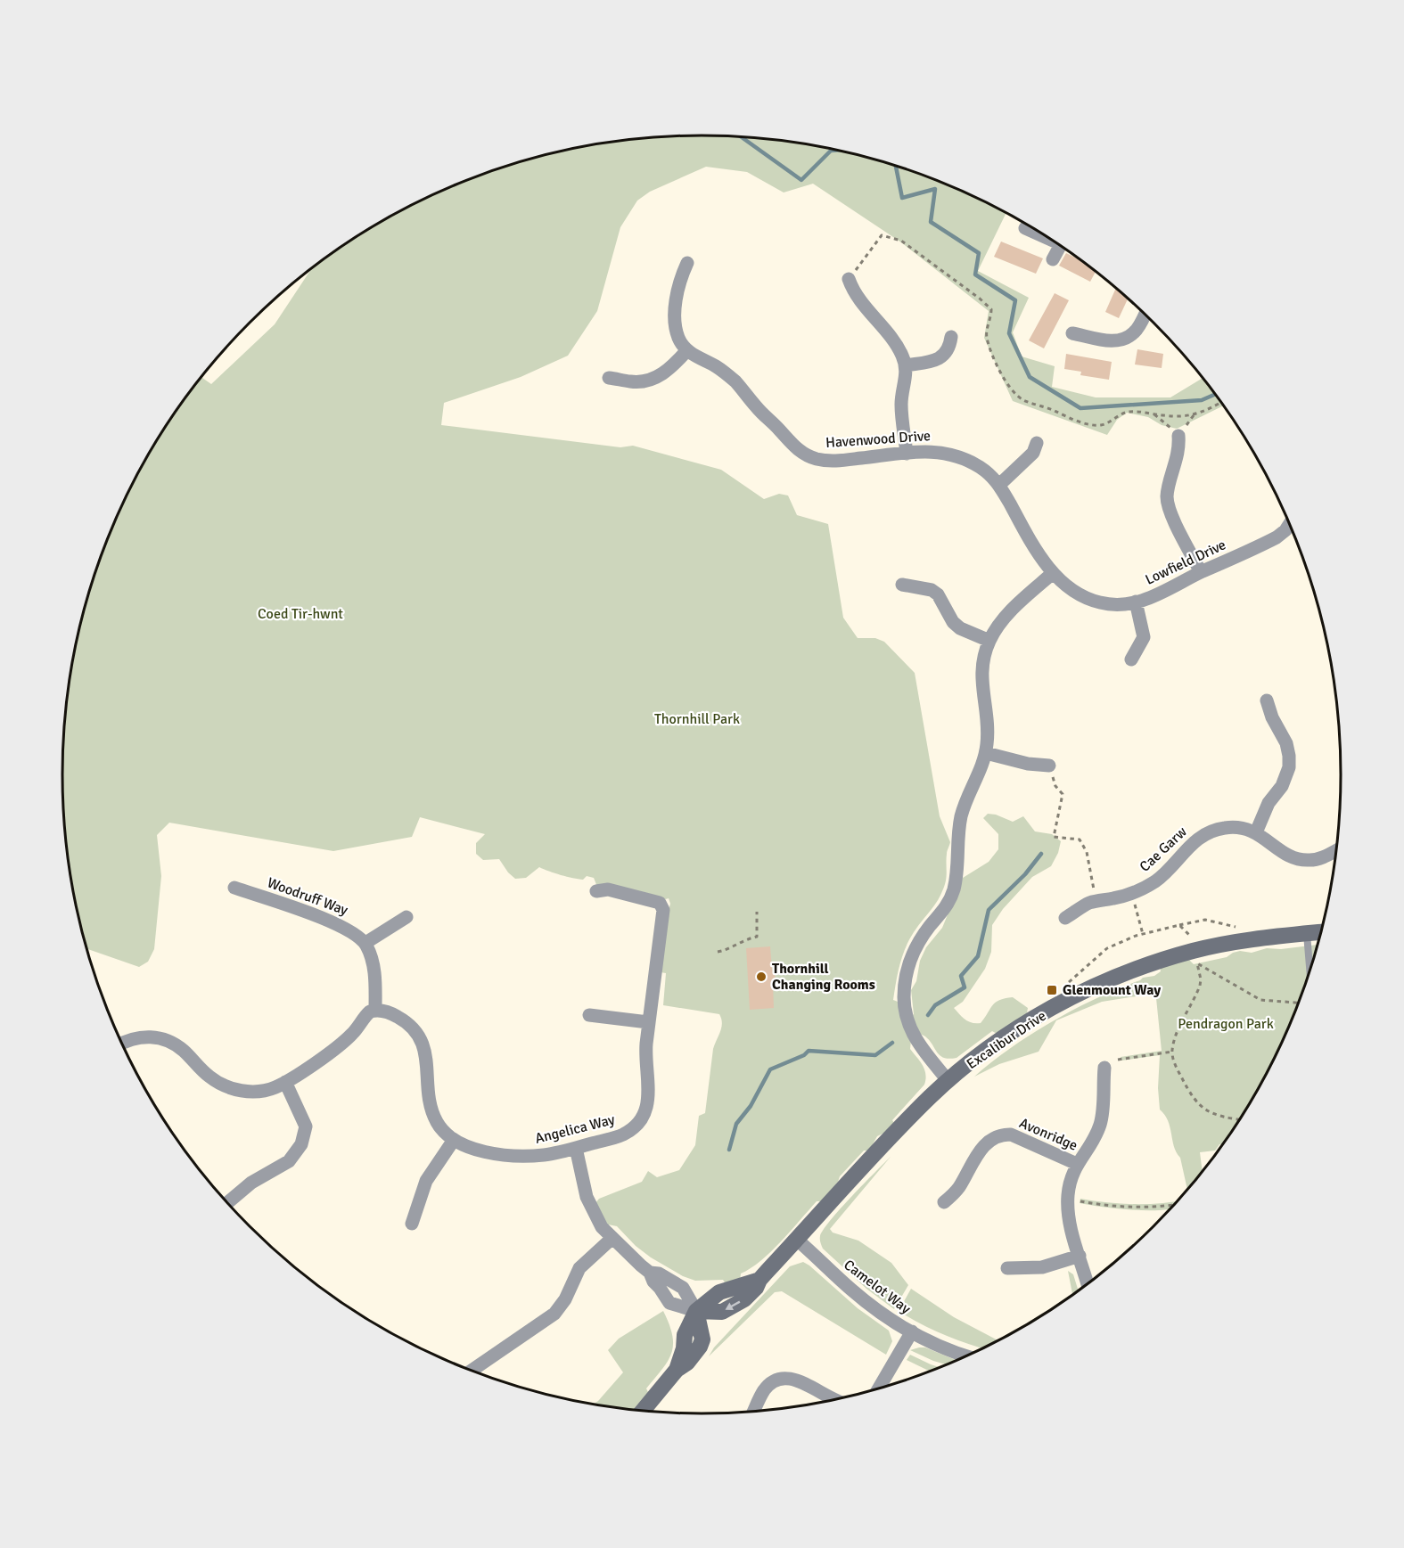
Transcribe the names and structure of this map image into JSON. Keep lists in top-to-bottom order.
{
  "streets": {
    "street": [
      "Havenwood Drive",
      "Lowfield Drive",
      "Cae Garw",
      "Woodruff Way",
      "Excalibur Drive",
      "Angelica Way",
      "Avonridge",
      "Camelot Way"
    ]
  },
  "crossings": [
    ["Havenwood Drive", "Lowfield Drive"],
    ["Excalibur Drive", "Camelot Way"]
  ],
  "parks": ["Coed Tir-hwnt", "Thornhill Park", "Pendragon Park"],
  "places": {
    "other": ["Thornhill Changing Rooms"],
    "transit": ["Glenmount Way"]
  }
}
